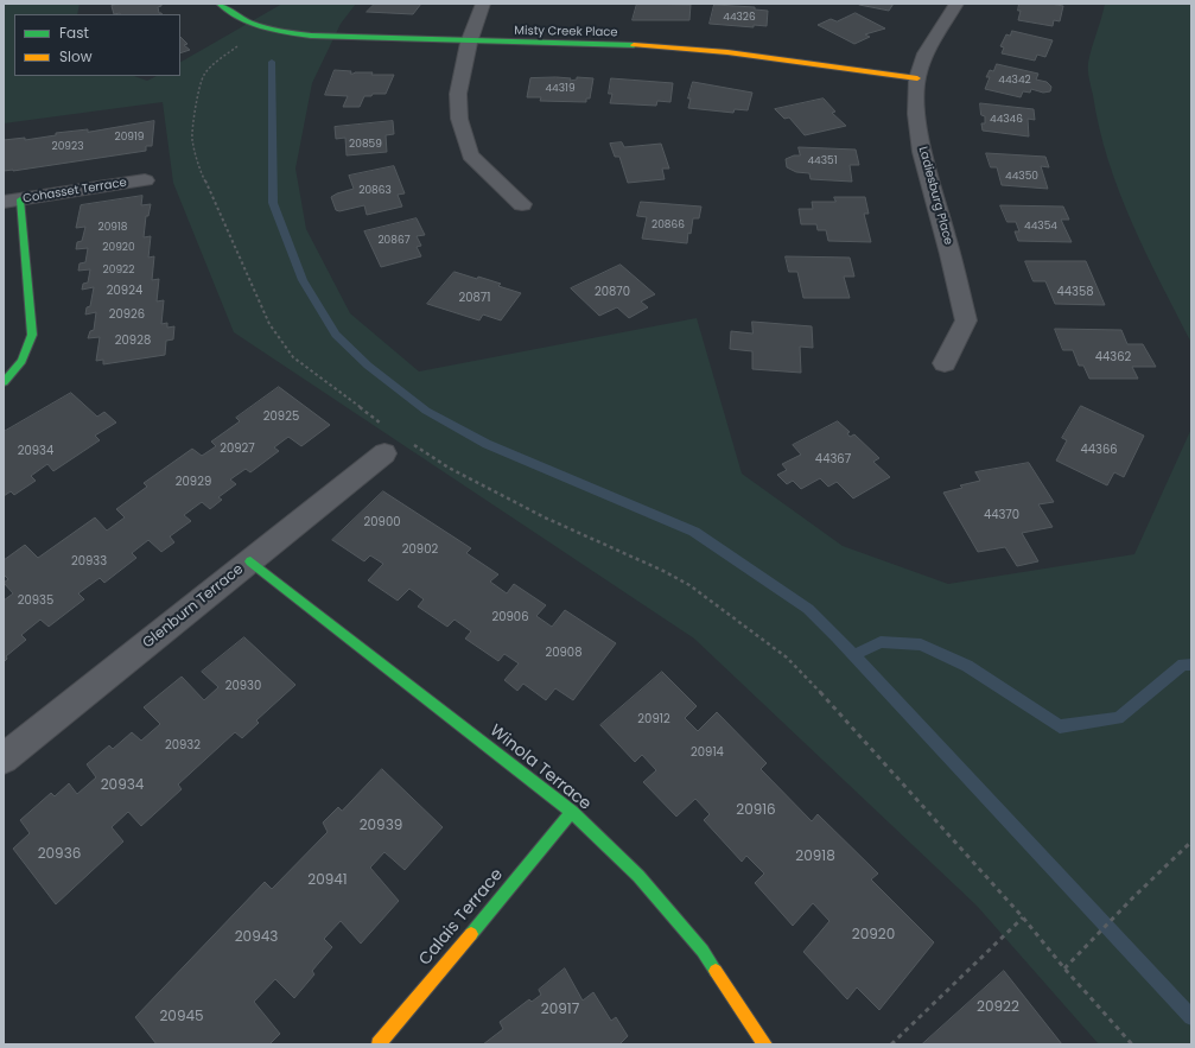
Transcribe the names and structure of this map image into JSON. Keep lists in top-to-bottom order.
{
  "streets": {
    "street": [
      "Misty Creek Place",
      "Cohasset Terrace",
      "Ladiesburg Place",
      "Glenburn Terrace",
      "Winola Terrace",
      "Calais Terrace"
    ]
  },
  "crossings": [
    ["Misty Creek Place", "Ladiesburg Place"],
    ["Glenburn Terrace", "Winola Terrace"],
    ["Winola Terrace", "Calais Terrace"]
  ],
  "house_numbers": [
    "44326",
    "44342",
    "44319",
    "44346",
    "20919",
    "20859",
    "20923",
    "44351",
    "44350",
    "20863",
    "20866",
    "44354",
    "20918",
    "20867",
    "20920",
    "20922",
    "20924",
    "20870",
    "44358",
    "20871",
    "20926",
    "20928",
    "44362",
    "20925",
    "20927",
    "44366",
    "20934",
    "44367",
    "20929",
    "44370",
    "20900",
    "20902",
    "20933",
    "20935",
    "20906",
    "20908",
    "20930",
    "20912",
    "20932",
    "20914",
    "20934",
    "20916",
    "20939",
    "20936",
    "20918",
    "20941",
    "20920",
    "20943",
    "20922",
    "20917",
    "20945"
  ],
  "legend": ["Fast", "Slow"]
}
